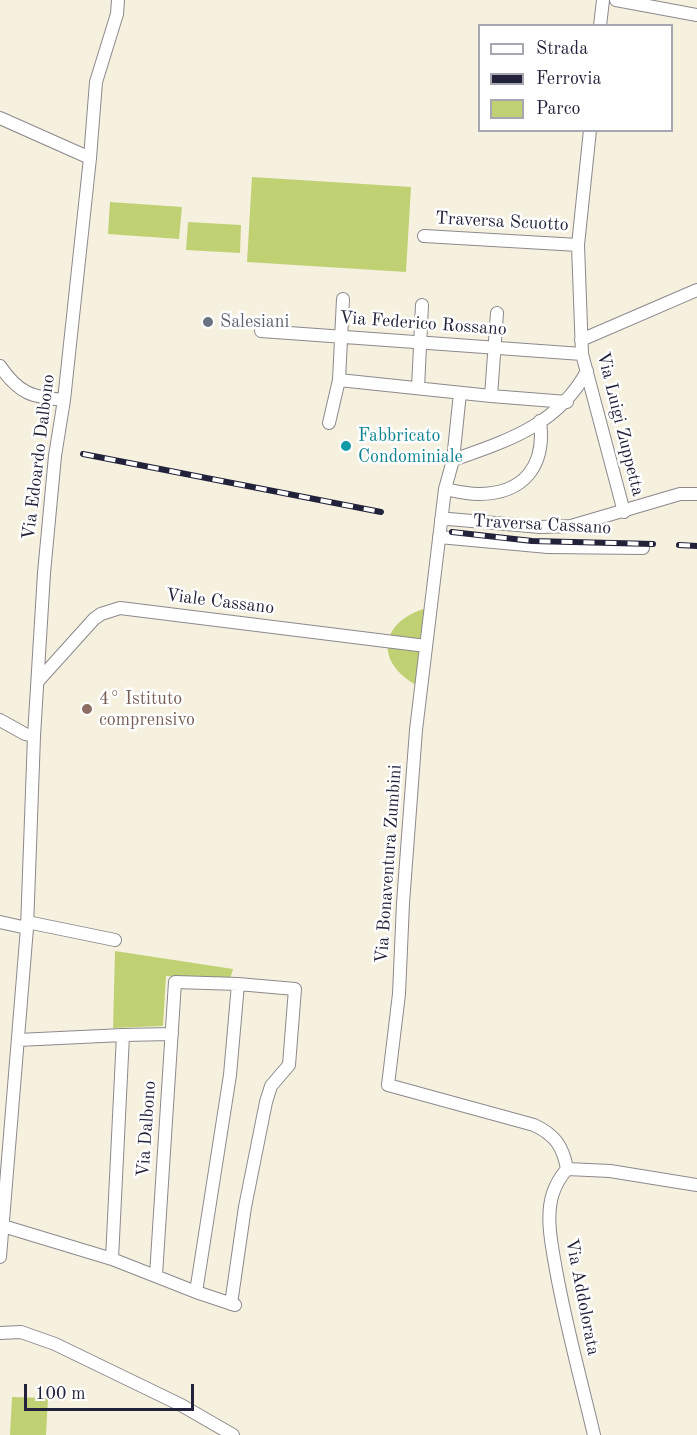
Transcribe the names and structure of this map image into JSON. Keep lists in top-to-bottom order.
{
  "streets": {
    "street": [
      "Traversa Scuotto",
      "Via Federico Rossano",
      "Via Luigi Zuppetta",
      "Via Edoardo Dalbono",
      "Traversa Cassano",
      "Viale Cassano",
      "Via Bonaventura Zumbini",
      "Via Dalbono",
      "Via Addolorata"
    ]
  },
  "crossings": [
    ["Traversa Scuotto", "Via Luigi Zuppetta"],
    ["Via Federico Rossano", "Via Luigi Zuppetta"],
    ["Via Edoardo Dalbono", "Viale Cassano"],
    ["Viale Cassano", "Via Bonaventura Zumbini"],
    ["Via Bonaventura Zumbini", "Via Addolorata"]
  ],
  "places": ["Salesiani", "Fabbricato Condominiale", "4° Istituto comprensivo"],
  "legend": ["Strada", "Ferrovia", "Parco"],
  "scale_bar": "100 m"
}
